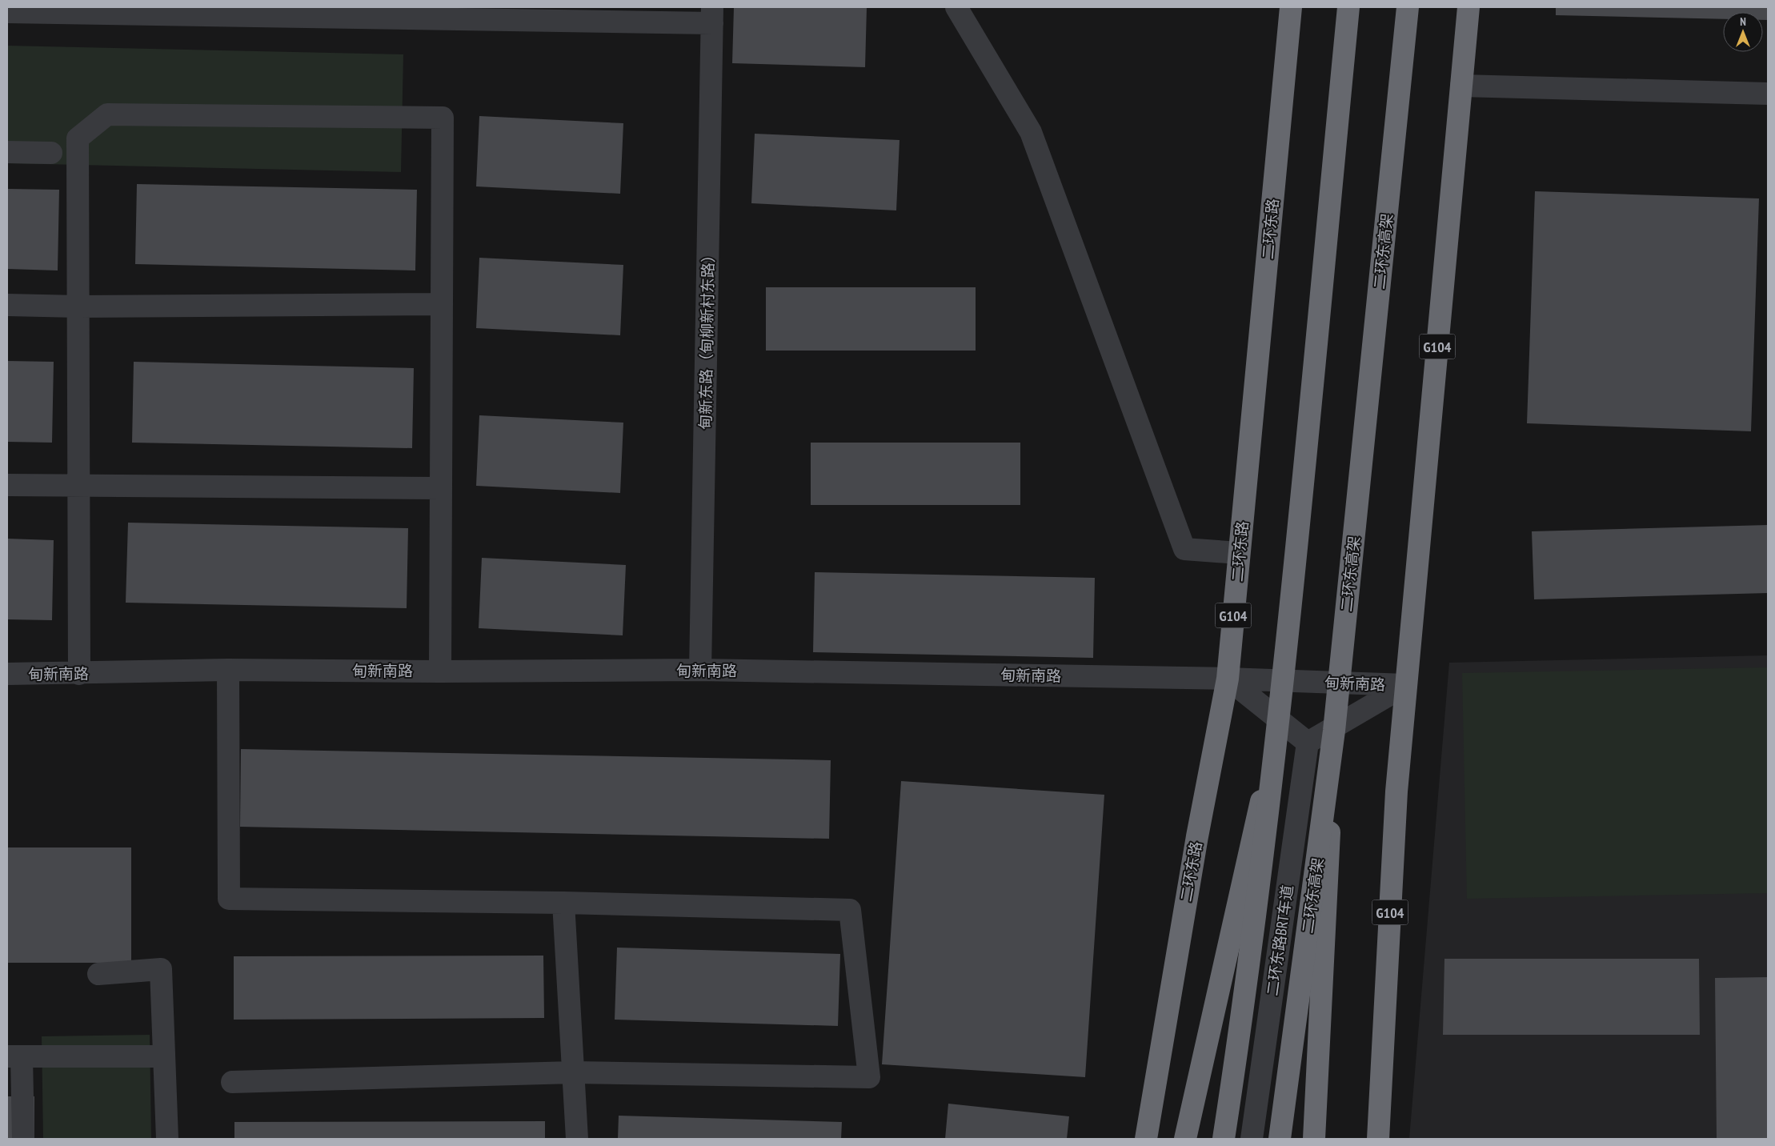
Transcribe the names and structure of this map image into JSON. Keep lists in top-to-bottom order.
{
  "streets": {
    "highway": ["二环东路", "二环东高架", "G104"],
    "street": ["甸新东路（甸柳新村东路）", "甸新南路", "二环东路BRT车道"]
  },
  "crossings": [
    ["二环东路", "甸新南路"],
    ["甸新东路（甸柳新村东路）", "甸新南路"],
    ["G104", "甸新南路"]
  ],
  "north": "top"
}
